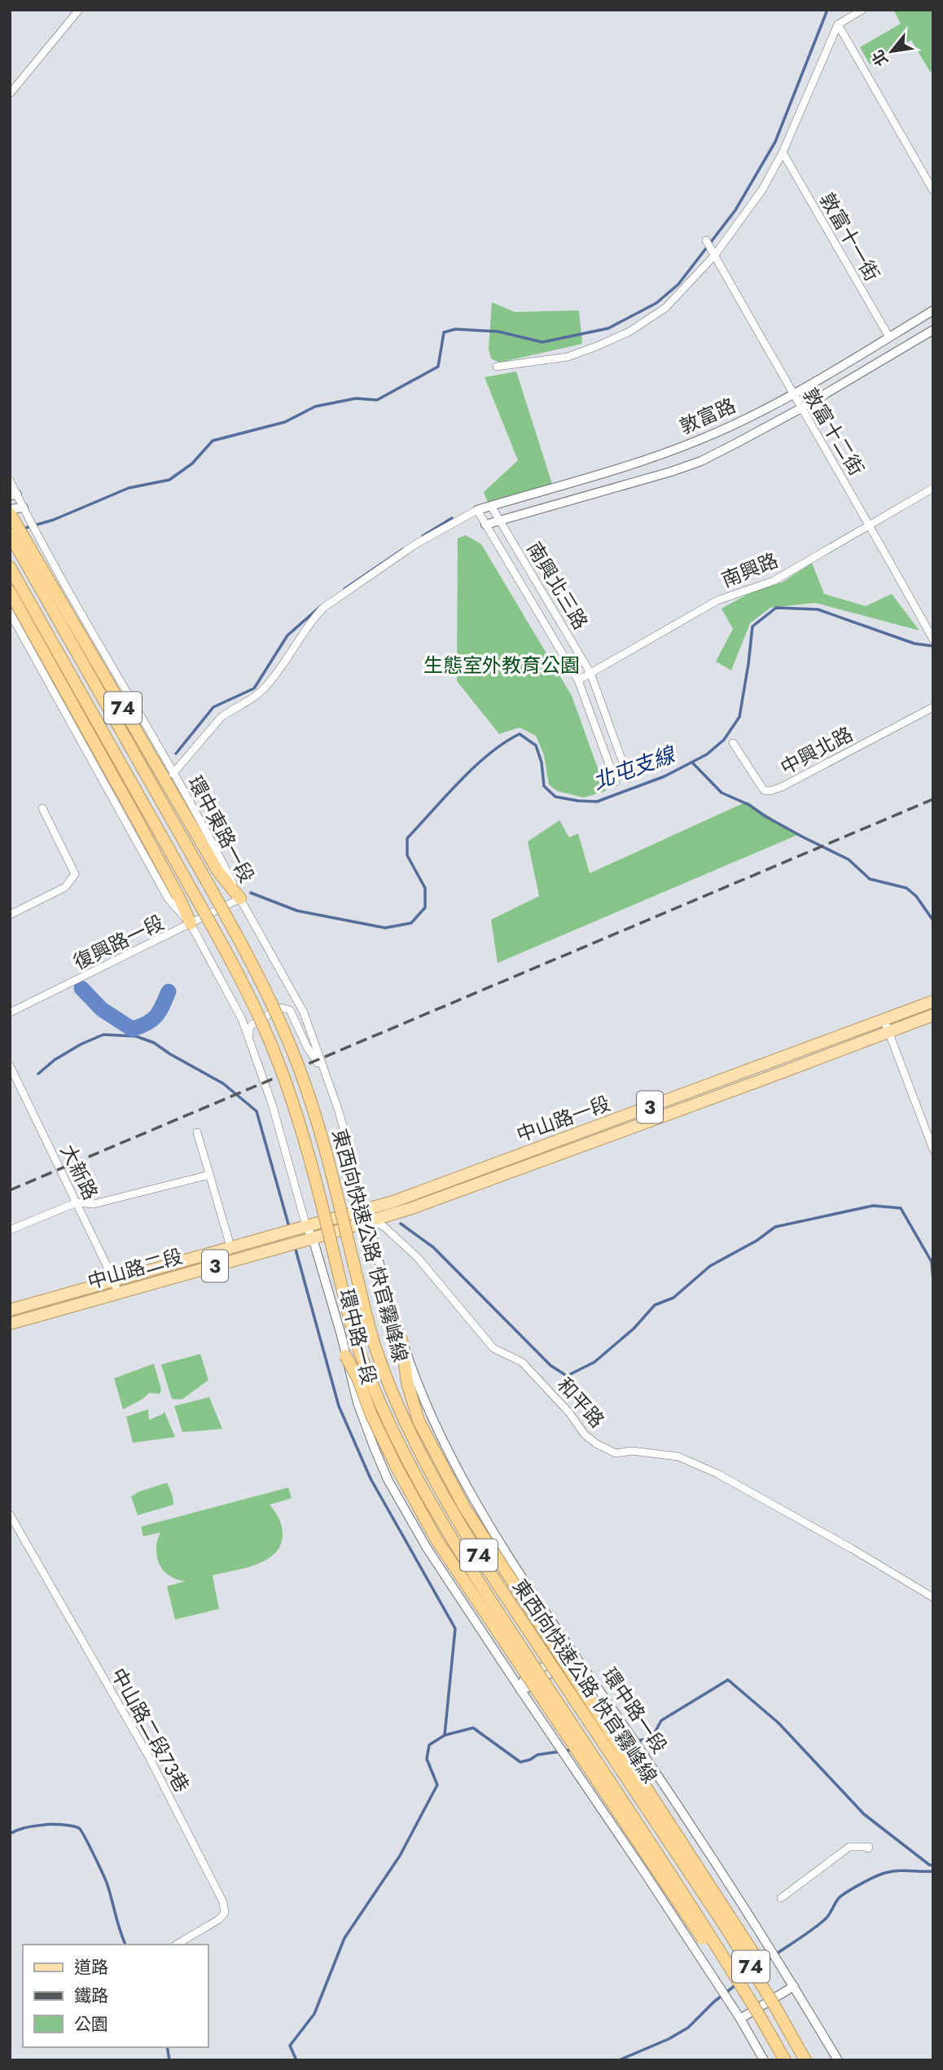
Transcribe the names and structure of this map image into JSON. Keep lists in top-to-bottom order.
{
  "streets": {
    "highway": ["74", "東西向快速公路 快官霧峰線"],
    "main road": ["3", "中山路一段", "中山路二段"],
    "street": [
      "敦富十一街",
      "敦富路",
      "敦富十二街",
      "南興路",
      "南興北三路",
      "中興北路",
      "環中東路一段",
      "復興路一段",
      "大新路",
      "環中路一段",
      "和平路",
      "中山路二段73巷"
    ]
  },
  "crossings": [
    ["敦富十一街", "敦富路"],
    ["敦富路", "敦富十二街"],
    ["敦富路", "南興北三路"],
    ["敦富十二街", "南興路"],
    ["南興路", "南興北三路"],
    ["74", "環中東路一段"],
    ["74", "復興路一段"],
    ["環中東路一段", "復興路一段"],
    ["環中東路一段", "中山路一段"],
    ["環中東路一段", "中山路二段"],
    ["環中東路一段", "環中路一段"],
    ["環中東路一段", "和平路"],
    ["中山路一段", "中山路二段"],
    ["中山路一段", "環中路一段"],
    ["中山路一段", "和平路"],
    ["大新路", "中山路二段"],
    ["中山路二段", "環中路一段"],
    ["中山路二段", "和平路"],
    ["環中路一段", "和平路"]
  ],
  "water": ["北屯支線"],
  "parks": ["生態室外教育公園"],
  "legend": ["道路", "鐵路", "公園"],
  "north": "bottom left"
}
